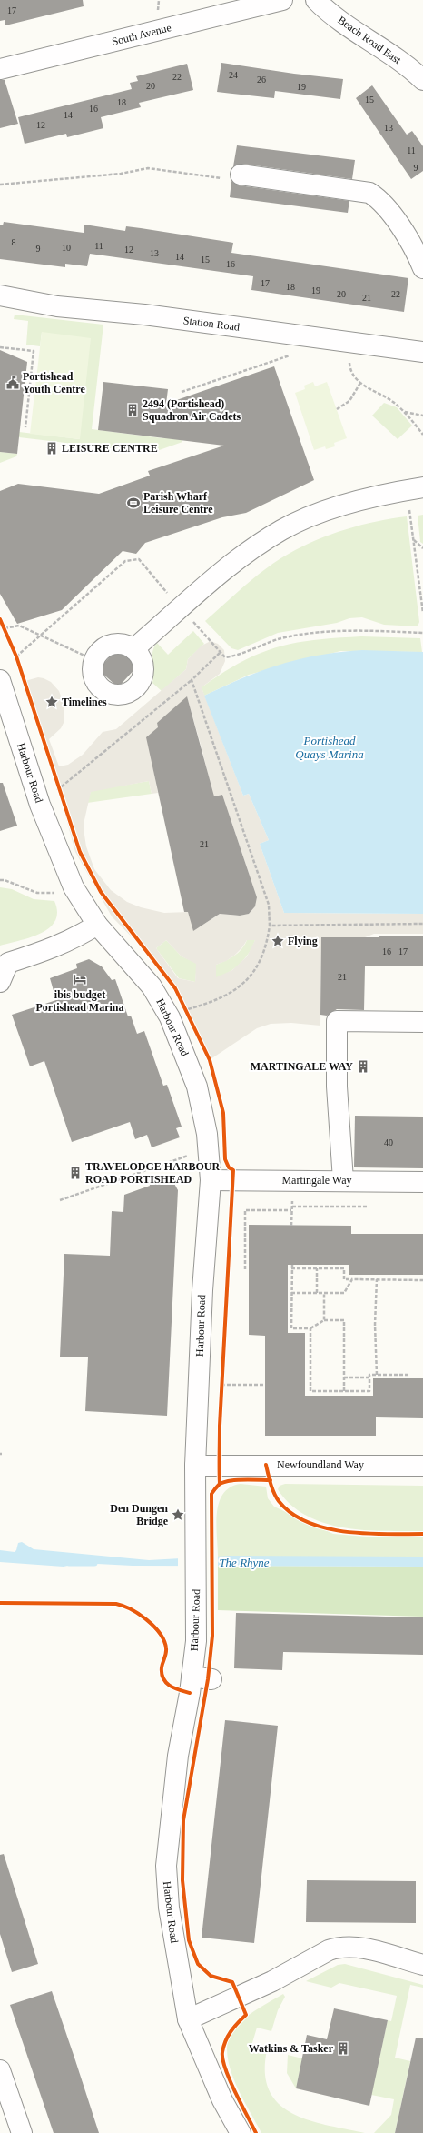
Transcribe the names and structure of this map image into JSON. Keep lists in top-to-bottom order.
{
  "streets": {
    "street": [
      "South Avenue",
      "Beach Road East",
      "Station Road",
      "Harbour Road",
      "Martingale Way",
      "Newfoundland Way"
    ]
  },
  "crossings": [
    ["Harbour Road", "Martingale Way"],
    ["Harbour Road", "Newfoundland Way"]
  ],
  "water": ["Portishead Quays Marina", "The Rhyne"],
  "places": {
    "public building": ["Portishead Youth Centre"],
    "building": [
      "2494 (Portishead) Squadron Air Cadets",
      "LEISURE CENTRE",
      "MARTINGALE WAY",
      "TRAVELODGE HARBOUR ROAD PORTISHEAD",
      "Watkins & Tasker"
    ],
    "sports": ["Parish Wharf Leisure Centre"],
    "place": ["Timelines", "Flying", "Den Dungen Bridge"],
    "hotel": ["ibis budget Portishead Marina"]
  },
  "house_numbers": [
    "17",
    "24",
    "22",
    "26",
    "20",
    "19",
    "15",
    "18",
    "16",
    "14",
    "12",
    "13",
    "11",
    "9",
    "8",
    "11",
    "10",
    "9",
    "12",
    "13",
    "14",
    "15",
    "16",
    "17",
    "18",
    "19",
    "20",
    "22",
    "21",
    "21",
    "16",
    "17",
    "21",
    "40"
  ]
}
